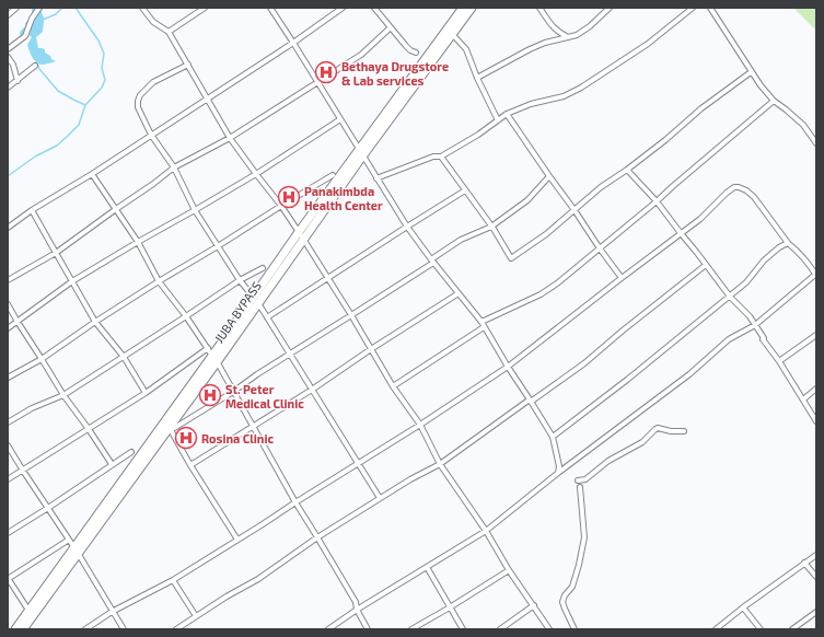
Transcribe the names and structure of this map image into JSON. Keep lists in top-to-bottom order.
{
  "streets": {
    "main road": ["JUBA BYPASS"]
  },
  "places": {
    "hospital": [
      "Bethaya Drugstore & Lab services",
      "Panakimbda Health Center",
      "St. Peter Medical Clinic",
      "Rosina Clinic"
    ]
  }
}
